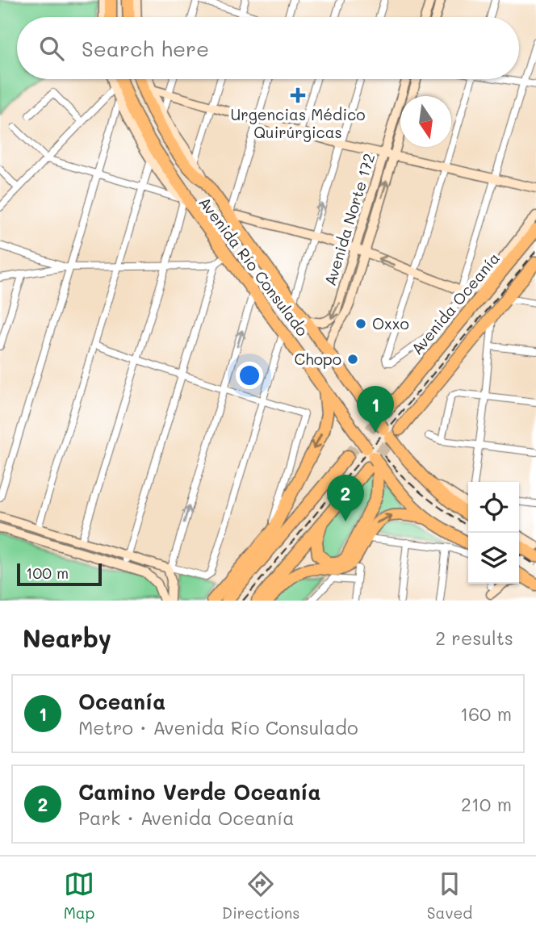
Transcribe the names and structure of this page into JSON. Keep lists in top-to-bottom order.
{
  "streets": {
    "highway": ["Avenida Río Consulado", "Avenida Oceanía"],
    "street": ["Avenida Norte 172"]
  },
  "crossings": [
    ["Avenida Norte 172", "Avenida Río Consulado"]
  ],
  "places": {
    "health": ["Urgencias Médico Quirúrgicas"],
    "other": ["Oxxo", "Chopo"]
  },
  "scale_bar": "100 m",
  "north": "bottom",
  "page": {
    "search": "Search here",
    "pins": ["1", "2"],
    "scale": "100 m",
    "heading": ["Nearby", "2 results"],
    "list": [
      {
        "mark": "1",
        "name": "Oceanía",
        "note": "Metro · Avenida Río Consulado",
        "value": "160 m"
      },
      {
        "mark": "2",
        "name": "Camino Verde Oceanía",
        "note": "Park · Avenida Oceanía",
        "value": "210 m"
      }
    ],
    "nav": ["Map", "Directions", "Saved"]
  }
}
